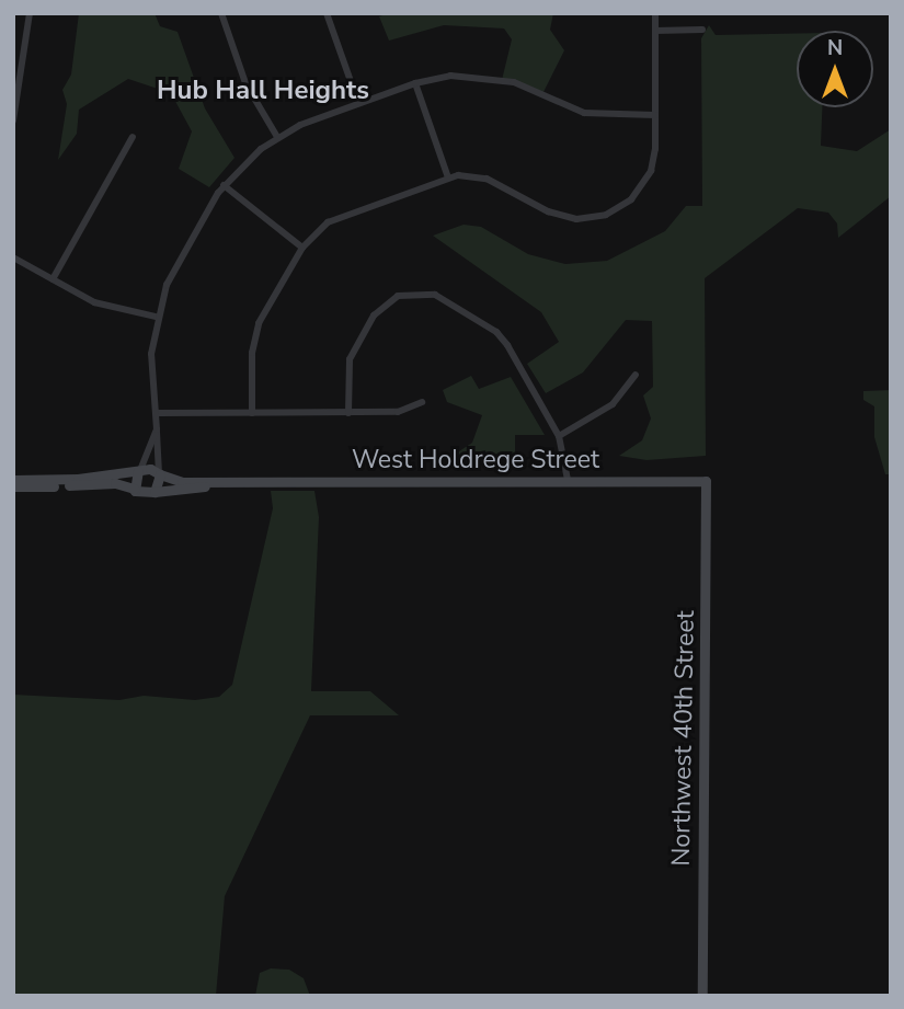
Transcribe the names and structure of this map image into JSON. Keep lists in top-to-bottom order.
{
  "streets": {
    "street": ["West Holdrege Street", "Northwest 40th Street"]
  },
  "crossings": [
    ["West Holdrege Street", "Northwest 40th Street"]
  ],
  "districts": ["Hub Hall Heights"],
  "north": "top"
}
